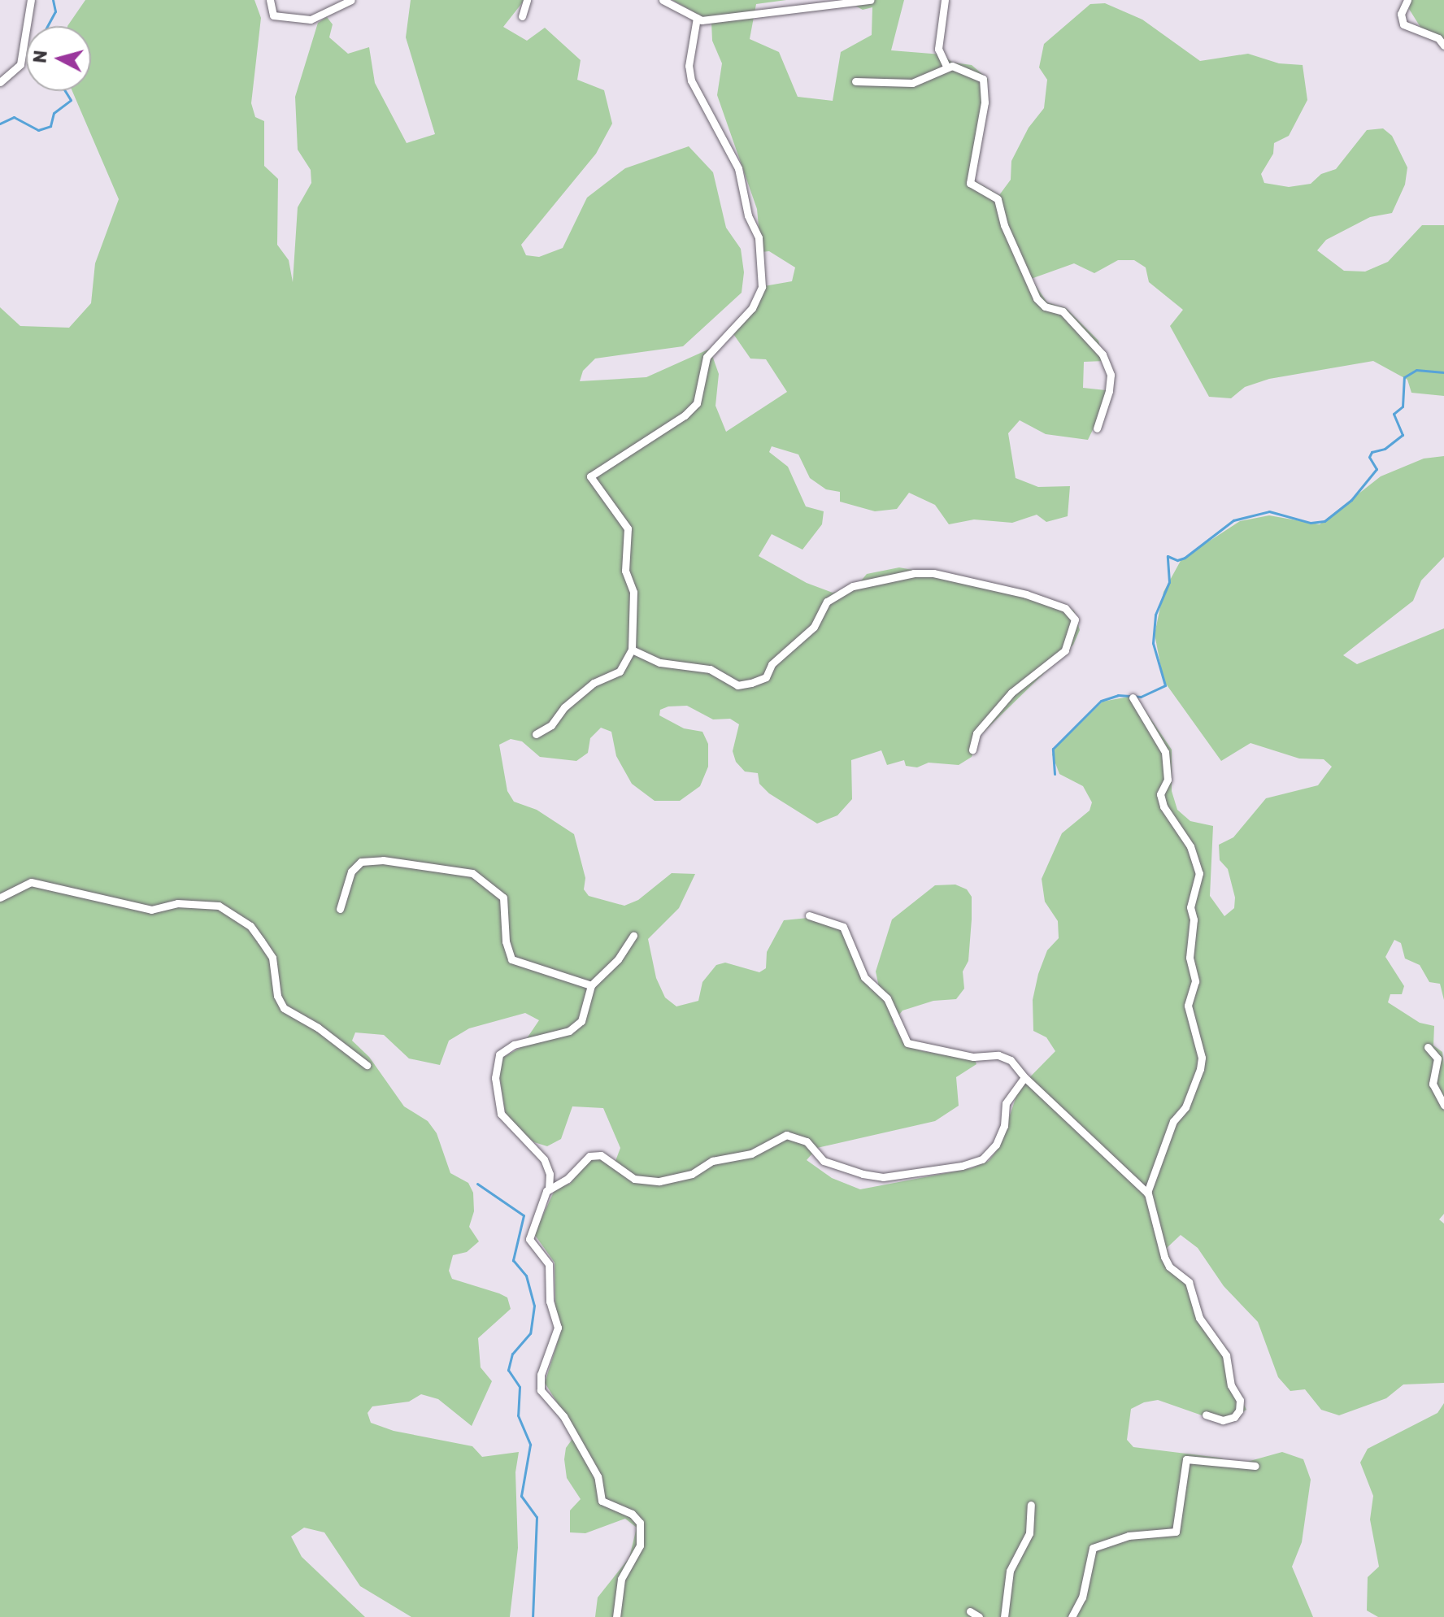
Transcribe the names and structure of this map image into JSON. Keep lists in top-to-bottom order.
{
  "north": "left"
}
